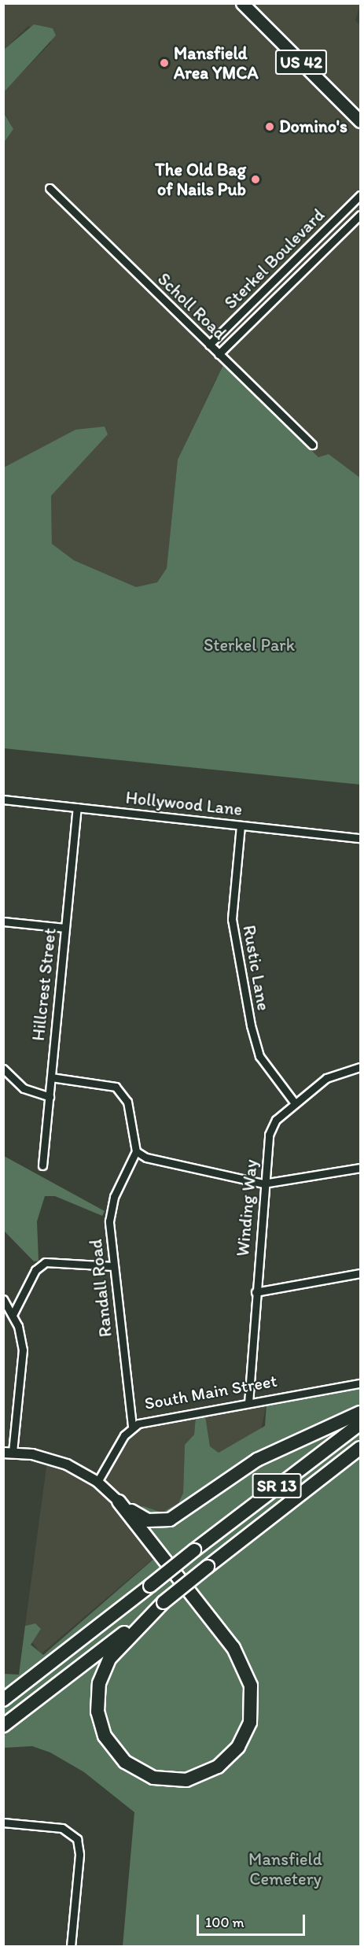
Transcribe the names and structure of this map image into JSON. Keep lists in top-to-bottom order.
{
  "streets": {
    "highway": ["SR 13"],
    "main road": ["US 42"],
    "street": [
      "Sterkel Boulevard",
      "Scholl Road",
      "Hollywood Lane",
      "Rustic Lane",
      "Hillcrest Street",
      "Winding Way",
      "Randall Road",
      "South Main Street"
    ]
  },
  "crossings": [
    ["Sterkel Boulevard", "Scholl Road"],
    ["Hollywood Lane", "Rustic Lane"],
    ["Hollywood Lane", "Hillcrest Street"],
    ["Rustic Lane", "Winding Way"],
    ["Winding Way", "South Main Street"],
    ["Randall Road", "South Main Street"]
  ],
  "parks": ["Sterkel Park", "Mansfield Cemetery"],
  "places": ["Mansfield Area YMCA", "Domino's", "The Old Bag of Nails Pub"],
  "scale_bar": "100 m"
}
